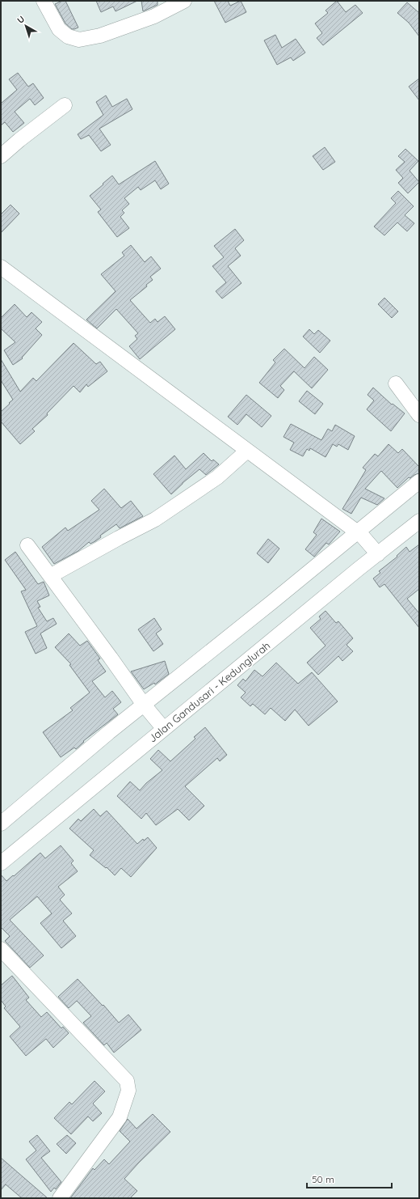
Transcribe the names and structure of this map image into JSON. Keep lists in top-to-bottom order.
{
  "streets": {
    "street": ["Jalan Gandusari - Kedunglurah"]
  },
  "scale_bar": "50 m",
  "north": "top left"
}
